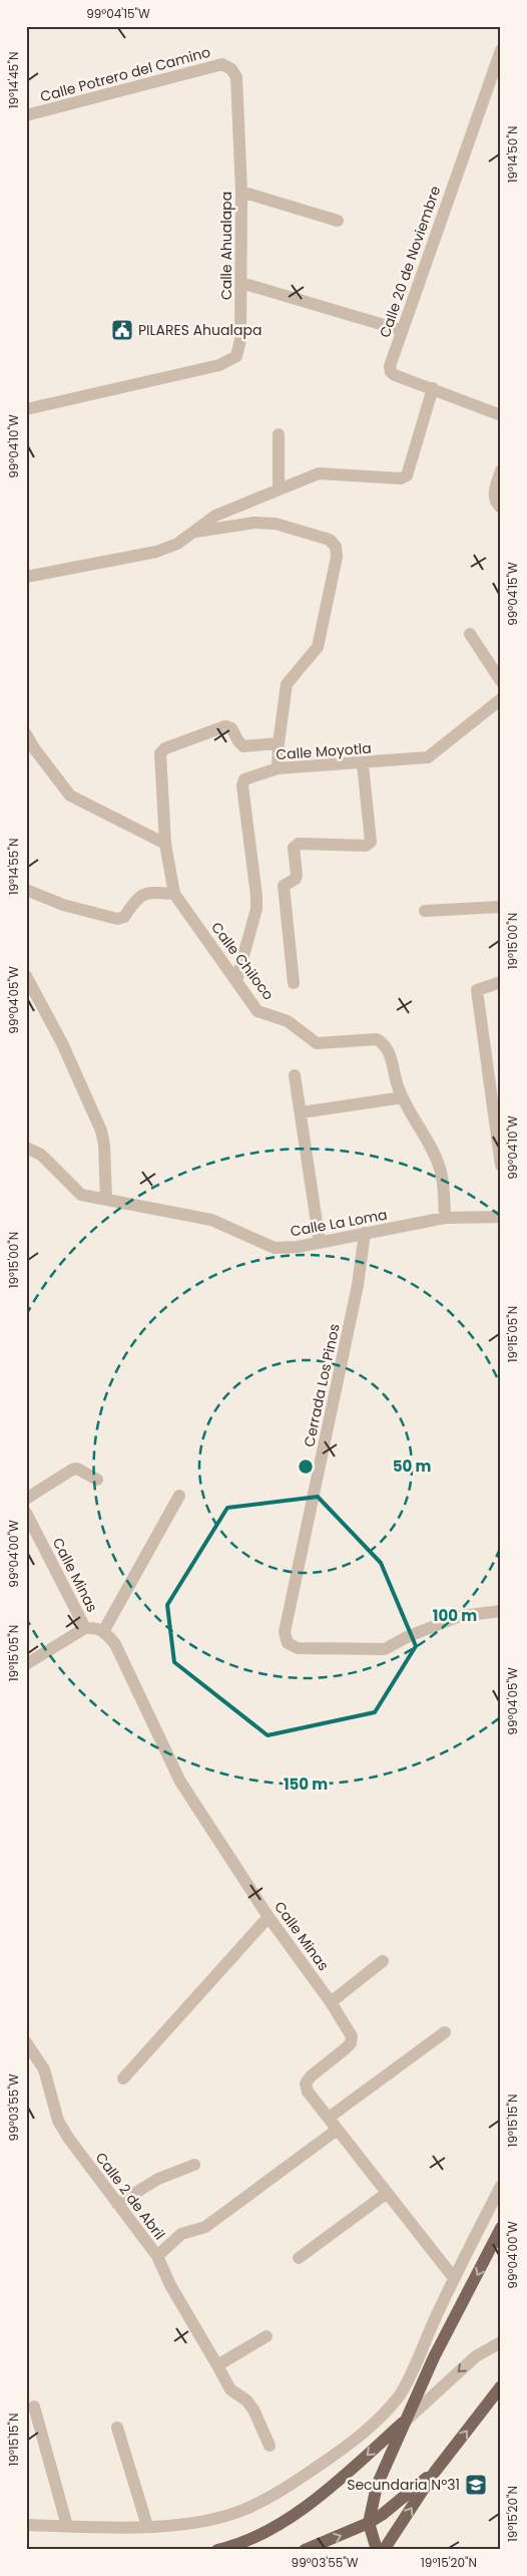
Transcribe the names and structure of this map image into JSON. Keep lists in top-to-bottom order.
{
  "streets": {
    "street": [
      "Calle Potrero del Camino",
      "Calle Ahualapa",
      "Calle 20 de Noviembre",
      "Calle Moyotla",
      "Calle Chiloco",
      "Calle La Loma",
      "Cerrada Los Pinos",
      "Calle Minas",
      "Calle 2 de Abril"
    ]
  },
  "crossings": [
    ["Calle Potrero del Camino", "Calle Ahualapa"],
    ["Calle Moyotla", "Calle Chiloco"],
    ["Calle Chiloco", "Calle La Loma"],
    ["Calle La Loma", "Cerrada Los Pinos"]
  ],
  "places": {
    "public building": ["PILARES Ahualapa"],
    "school or university": ["Secundaria Nº31"]
  },
  "coordinates": [
    "99°04'15\"W",
    "19°14'45\"N",
    "19°14'50\"N",
    "99°04'10\"W",
    "19°14'55\"N",
    "19°15'00\"N",
    "99°04'05\"W",
    "19°15'05\"N",
    "99°04'00\"W",
    "99°03'55\"W",
    "19°15'15\"N",
    "19°15'20\"N"
  ],
  "rings": ["50 m", "100 m", "150 m"]
}
